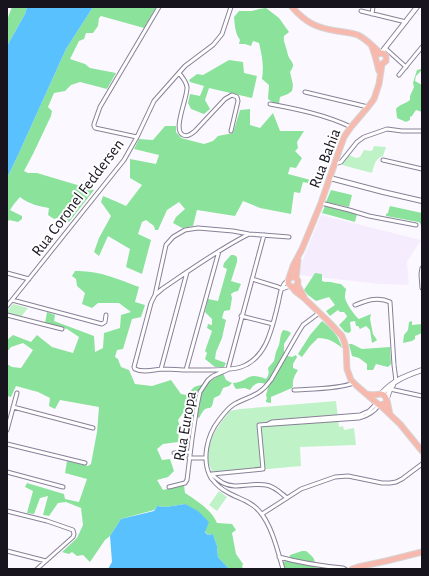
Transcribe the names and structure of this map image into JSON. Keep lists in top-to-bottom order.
{
  "streets": {
    "main road": ["Rua Bahia"],
    "street": ["Rua Coronel Feddersen", "Rua Europa"]
  }
}
